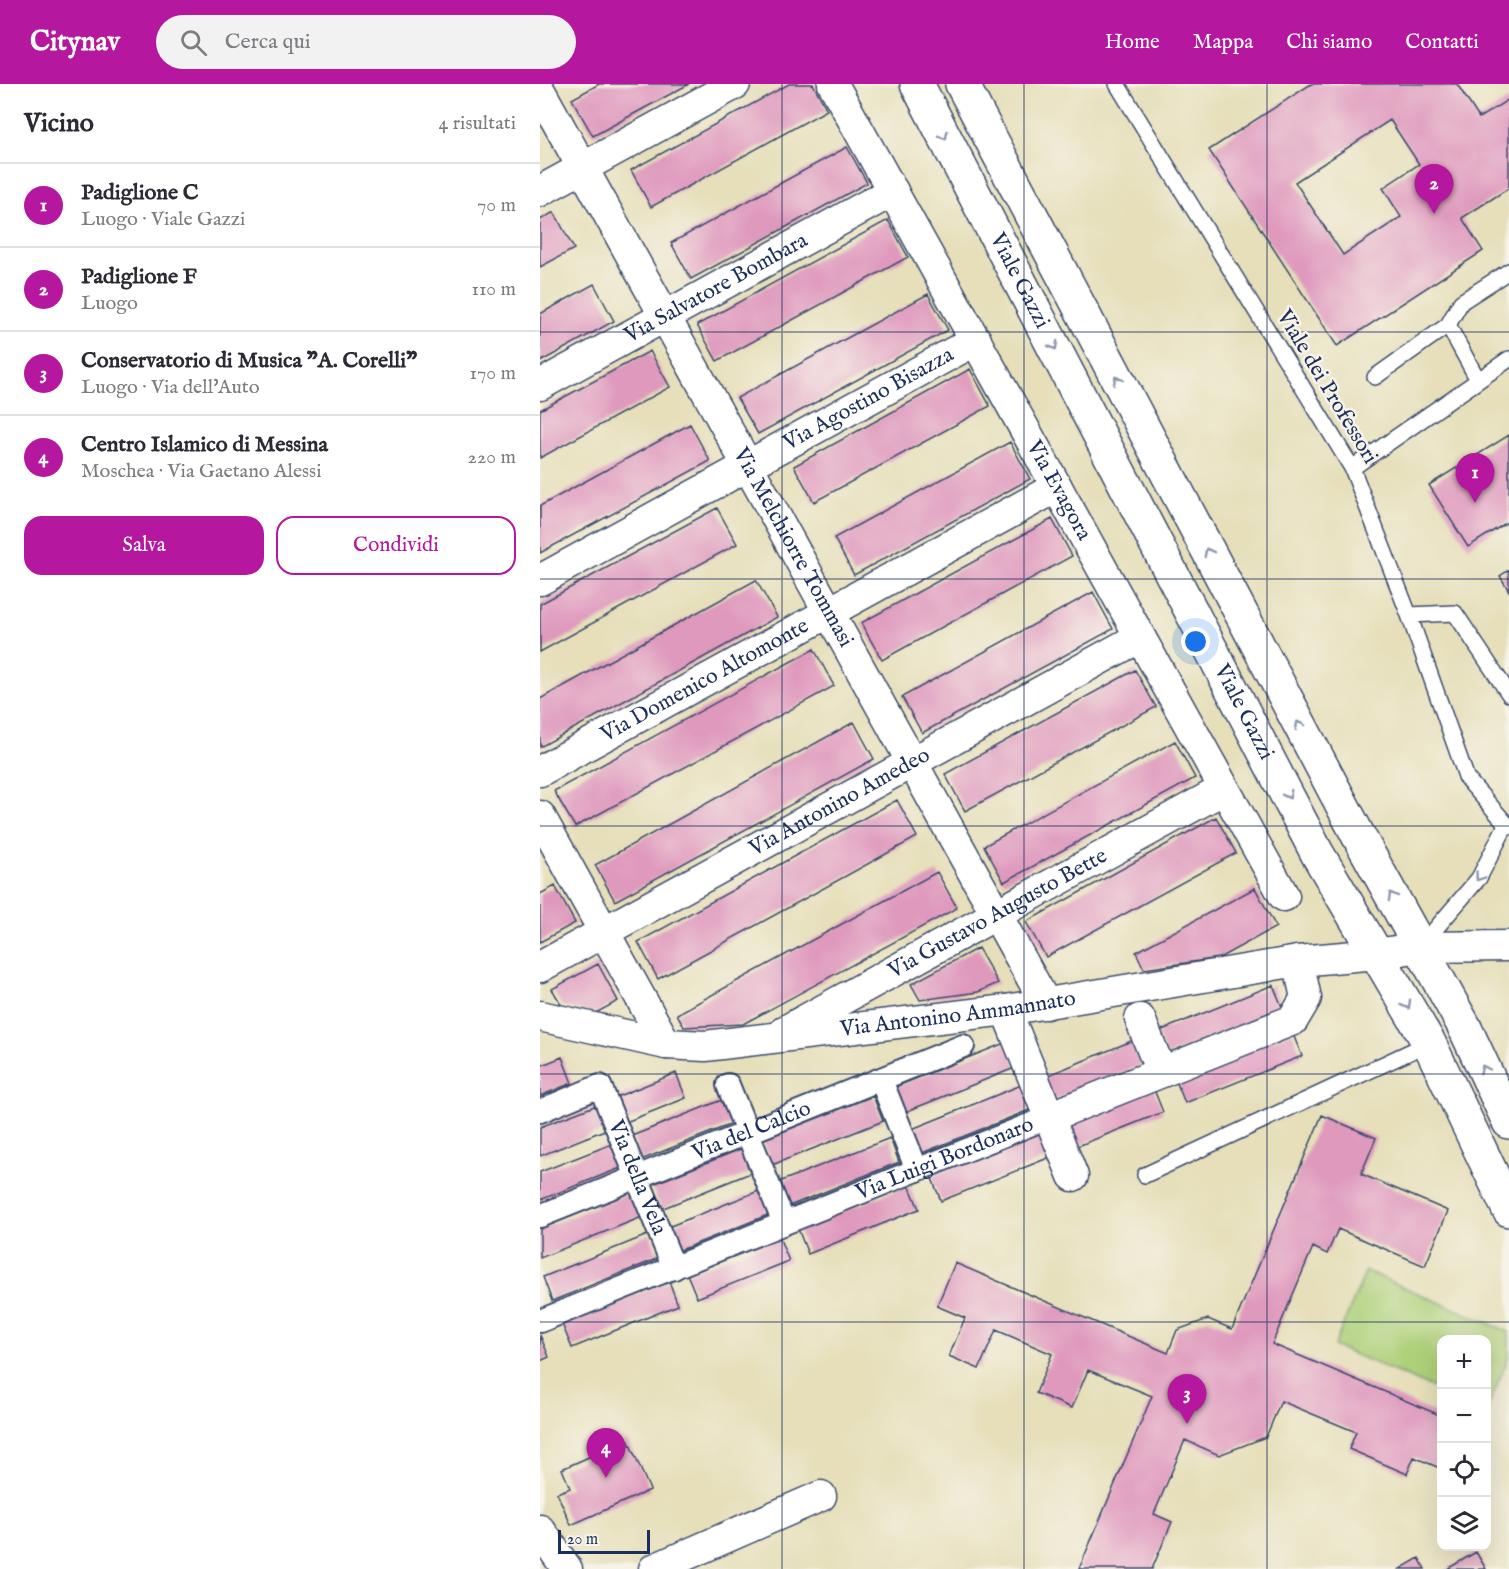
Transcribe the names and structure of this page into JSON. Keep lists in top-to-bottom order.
{
  "streets": {
    "main road": ["Viale Gazzi"],
    "street": [
      "Via Salvatore Bombara",
      "Via Agostino Bisazza",
      "Via Evagora",
      "Via Melchiorre Tommasi",
      "Via Domenico Altomonte",
      "Via Antonino Amedeo",
      "Via Gustavo Augusto Bette",
      "Via Antonino Ammannato",
      "Via del Calcio",
      "Via Luigi Bordonaro",
      "Via della Vela"
    ],
    "lane": ["Viale dei Professori"]
  },
  "crossings": [
    ["Viale Gazzi", "Via Antonino Ammannato"],
    ["Via Salvatore Bombara", "Via Evagora"],
    ["Via Salvatore Bombara", "Via Melchiorre Tommasi"],
    ["Via Agostino Bisazza", "Via Evagora"],
    ["Via Agostino Bisazza", "Via Melchiorre Tommasi"],
    ["Via Evagora", "Via Domenico Altomonte"],
    ["Via Evagora", "Via Antonino Amedeo"],
    ["Via Evagora", "Via Gustavo Augusto Bette"],
    ["Via Melchiorre Tommasi", "Via Domenico Altomonte"],
    ["Via Melchiorre Tommasi", "Via Antonino Amedeo"],
    ["Via Melchiorre Tommasi", "Via Gustavo Augusto Bette"],
    ["Via Melchiorre Tommasi", "Via Antonino Ammannato"],
    ["Via Gustavo Augusto Bette", "Via Antonino Ammannato"],
    ["Via Antonino Ammannato", "Via Luigi Bordonaro"],
    ["Via del Calcio", "Via della Vela"],
    ["Via Luigi Bordonaro", "Via della Vela"]
  ],
  "scale_bar": "20 m",
  "page": {
    "header": "Citynav",
    "search": "Cerca qui",
    "nav": [
      "Home",
      "Mappa",
      "Chi siamo",
      "Contatti"
    ],
    "heading": ["Vicino", "4 risultati"],
    "list": [
      {
        "mark": "1",
        "name": "Padiglione C",
        "note": "Luogo · Viale Gazzi",
        "value": "70 m"
      },
      {
        "mark": "2",
        "name": "Padiglione F",
        "note": "Luogo",
        "value": "110 m"
      },
      {
        "mark": "3",
        "name": "Conservatorio di Musica \"A. Corelli\"",
        "note": "Luogo · Via dell'Auto",
        "value": "170 m"
      },
      {
        "mark": "4",
        "name": "Centro Islamico di Messina",
        "note": "Moschea · Via Gaetano Alessi",
        "value": "220 m"
      }
    ],
    "pins": [
      "2",
      "1",
      "3",
      "4"
    ],
    "buttons": ["Salva", "Condividi"],
    "map_buttons": ["+", "−"],
    "scale": "20 m"
  }
}
